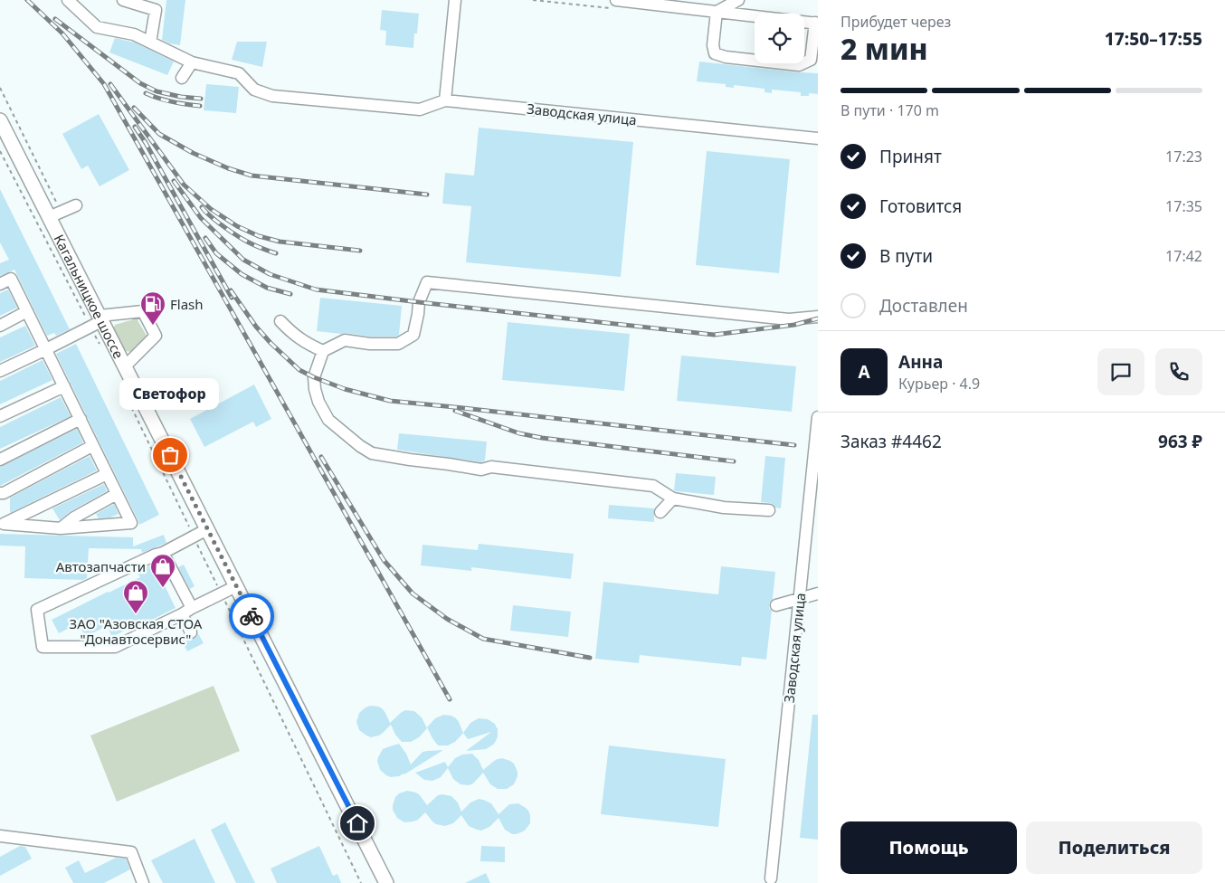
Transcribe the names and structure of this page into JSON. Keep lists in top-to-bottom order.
{
  "streets": {
    "main road": ["Кагальницкое шоссе"],
    "street": ["Заводская улица"]
  },
  "places": {
    "fuel station": ["Flash"],
    "other": ["Светофор"],
    "shop": ["Автозапчасти", "ЗАО \"Азовская СТОА \"Донавтосервис\""]
  },
  "page": {
    "heading": ["2 мин", "Прибудет через", "17:50–17:55"],
    "panel": [
      "Анна",
      "Курьер · 4.9",
      "Заказ #4462",
      "963 ₽"
    ],
    "bar": "В пути · 170 m",
    "list": [
      ["Принят", "17:23"],
      ["Готовится", "17:35"],
      ["В пути", "17:42"],
      "Доставлен"
    ],
    "round": "А",
    "bubble": "Светофор",
    "buttons": ["Помощь", "Поделиться"]
  }
}
